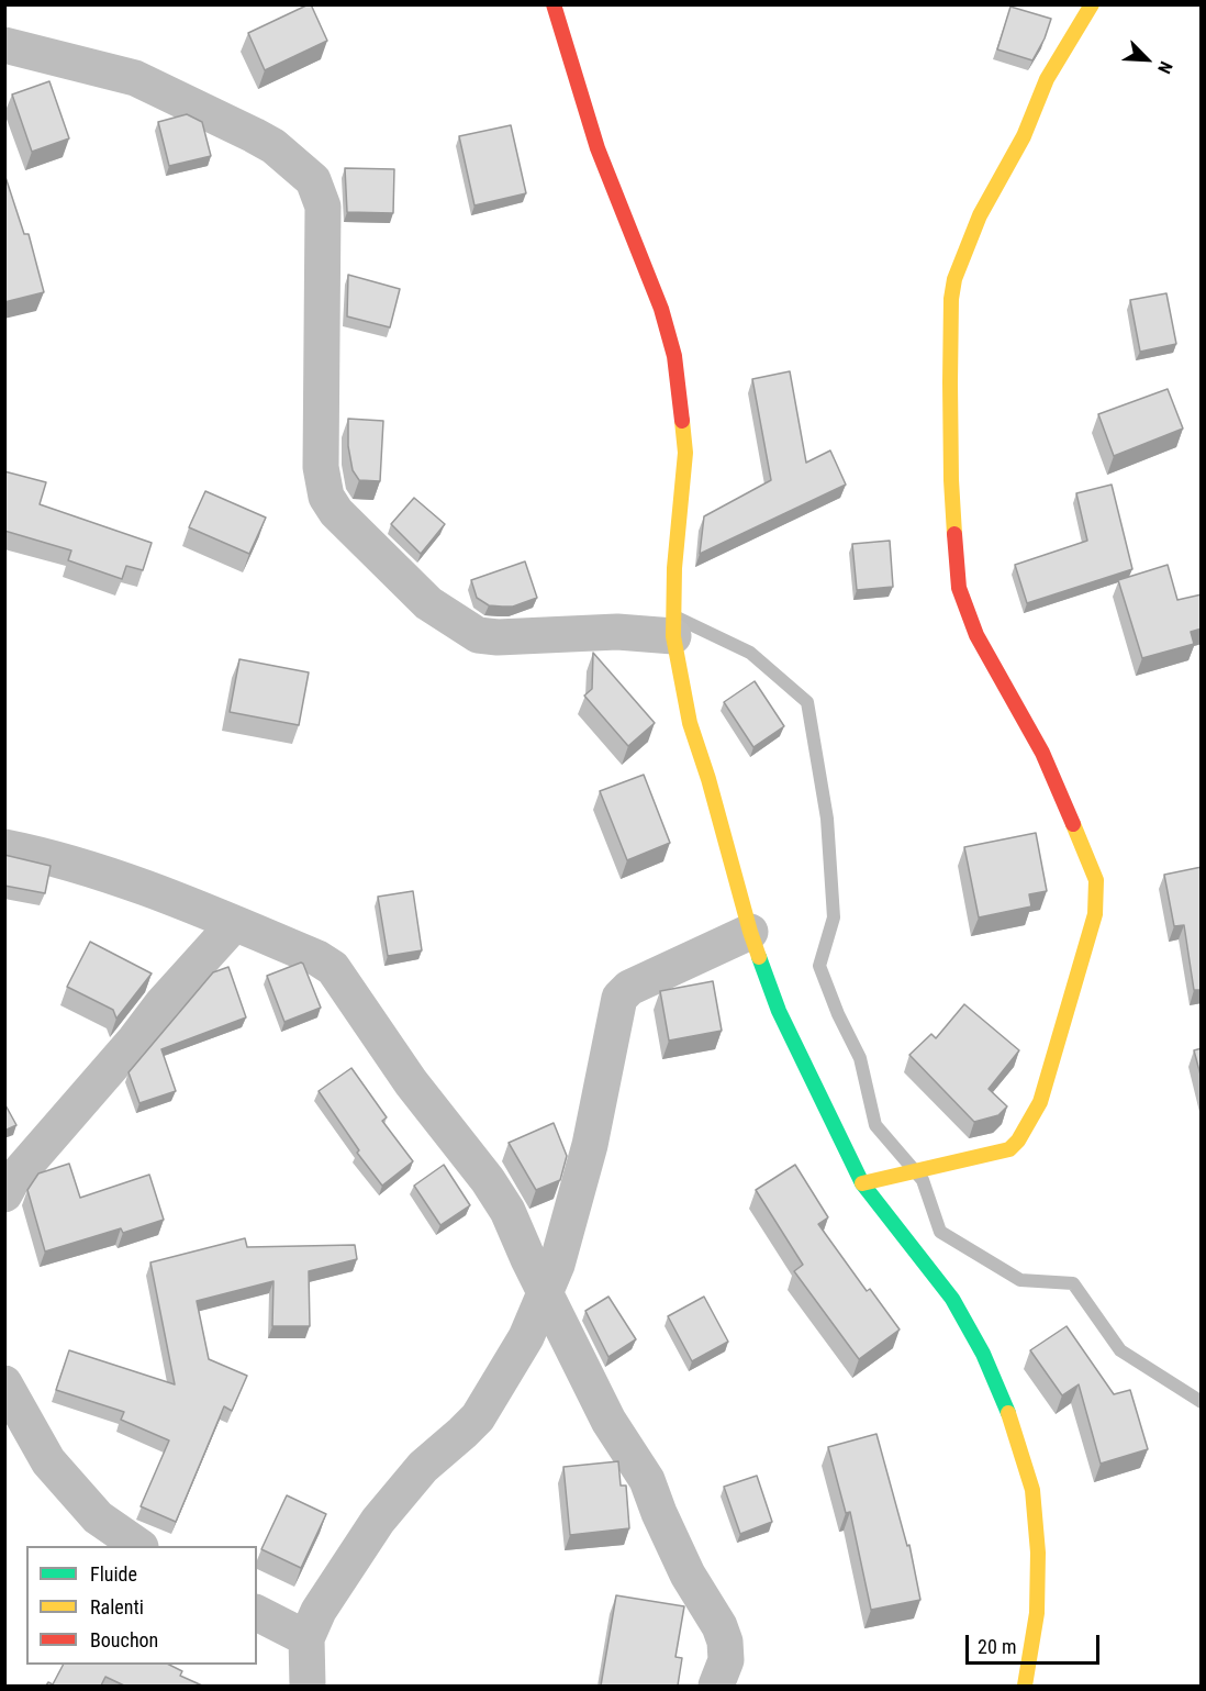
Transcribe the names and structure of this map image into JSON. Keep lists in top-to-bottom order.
{
  "legend": ["Fluide", "Ralenti", "Bouchon"],
  "scale_bar": "20 m",
  "north": "bottom right"
}
